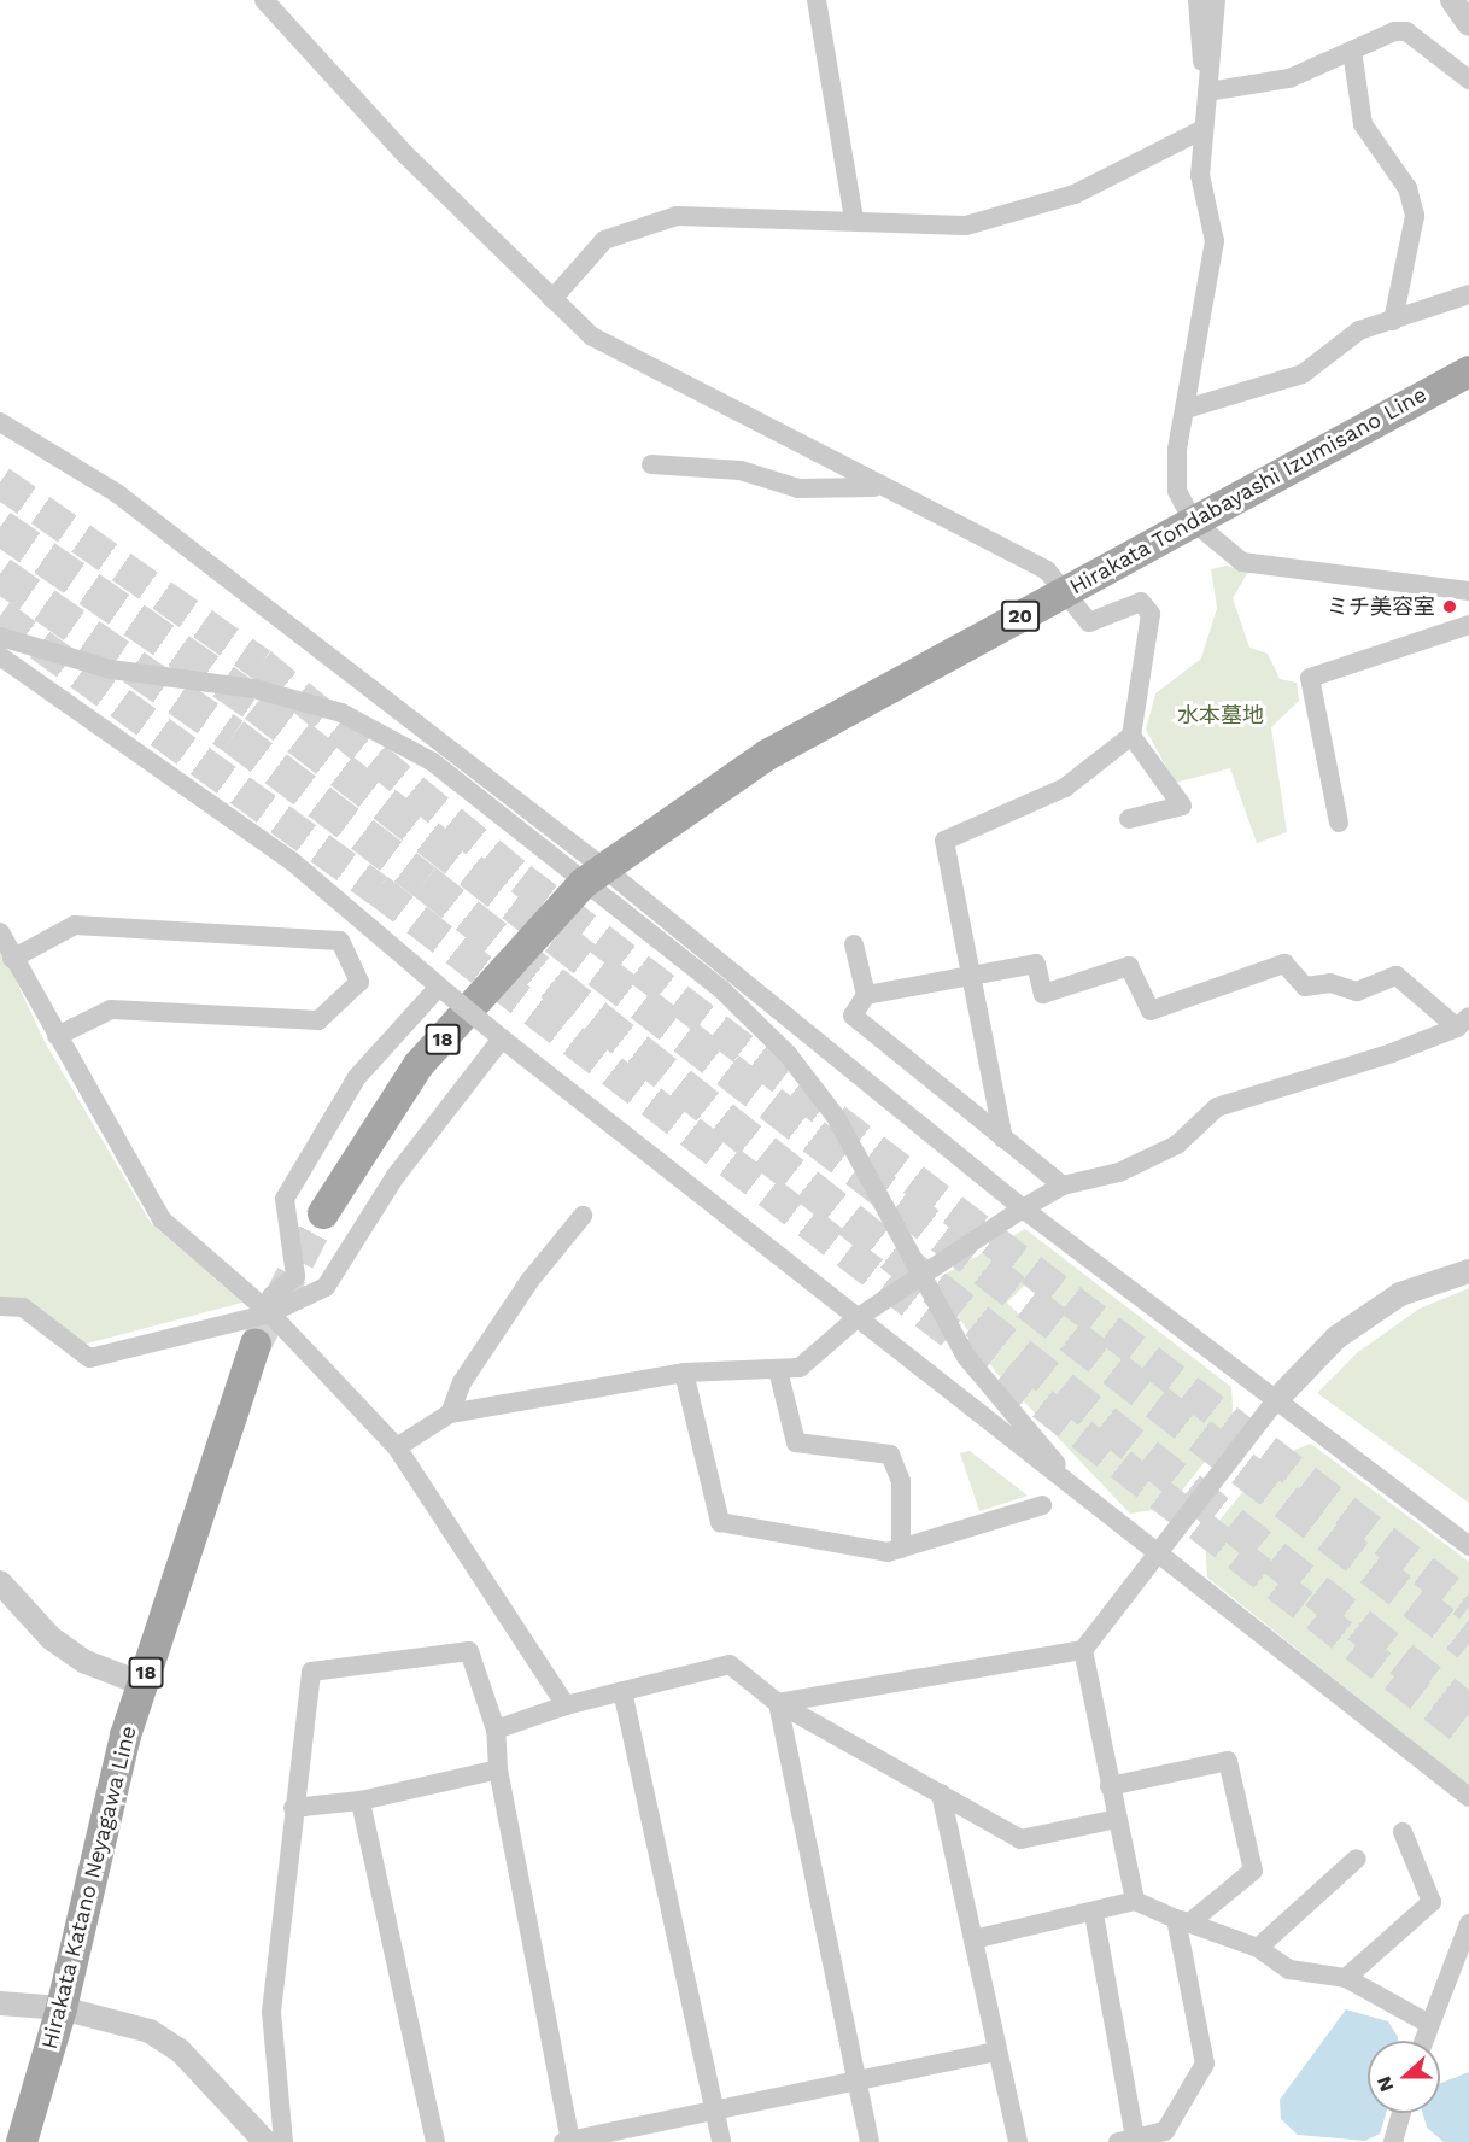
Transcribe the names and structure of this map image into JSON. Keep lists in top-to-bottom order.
{
  "streets": {
    "main road": [
      "Hirakata Tondabayashi Izumisano Line",
      "20",
      "18",
      "Hirakata Katano Neyagawa Line"
    ]
  },
  "crossings": [
    ["Hirakata Tondabayashi Izumisano Line", "18"]
  ],
  "parks": ["水本墓地"],
  "places": ["ミチ美容室"],
  "north": "left"
}
